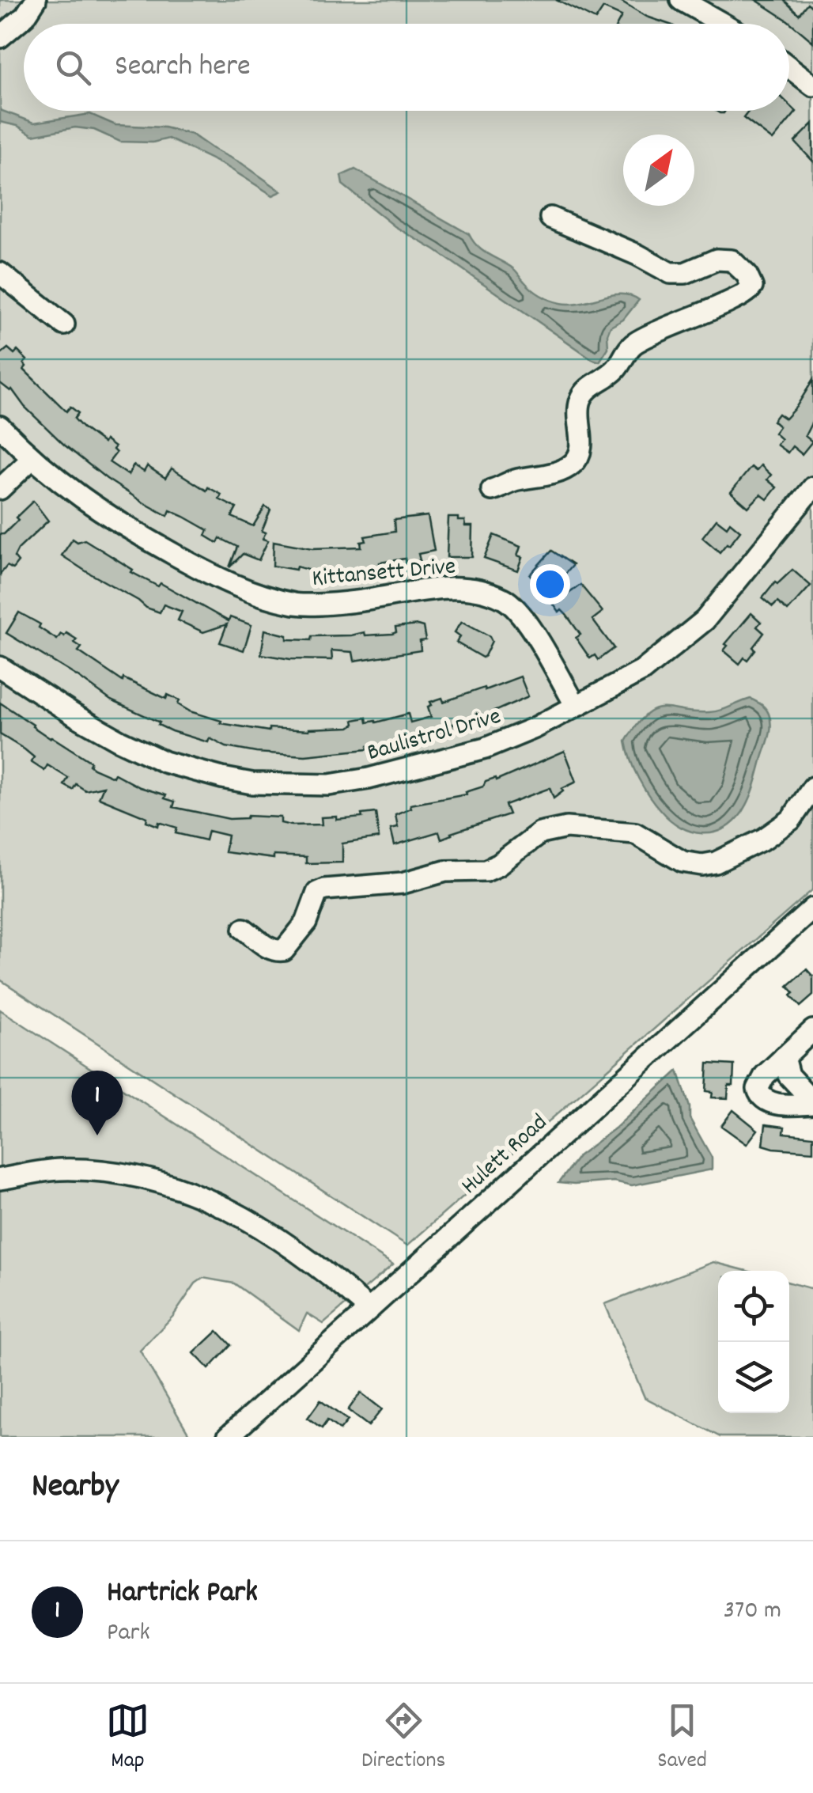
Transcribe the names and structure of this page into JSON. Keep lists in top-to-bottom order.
{
  "streets": {
    "street": ["Kittansett Drive", "Baulistrol Drive", "Hulett Road"]
  },
  "crossings": [
    ["Kittansett Drive", "Baulistrol Drive"]
  ],
  "north": "top right",
  "page": {
    "search": "Search here",
    "pins": "1",
    "heading": "Nearby",
    "list": [
      {
        "mark": "1",
        "name": "Hartrick Park",
        "note": "Park",
        "value": "370 m"
      }
    ],
    "nav": ["Map", "Directions", "Saved"]
  }
}
